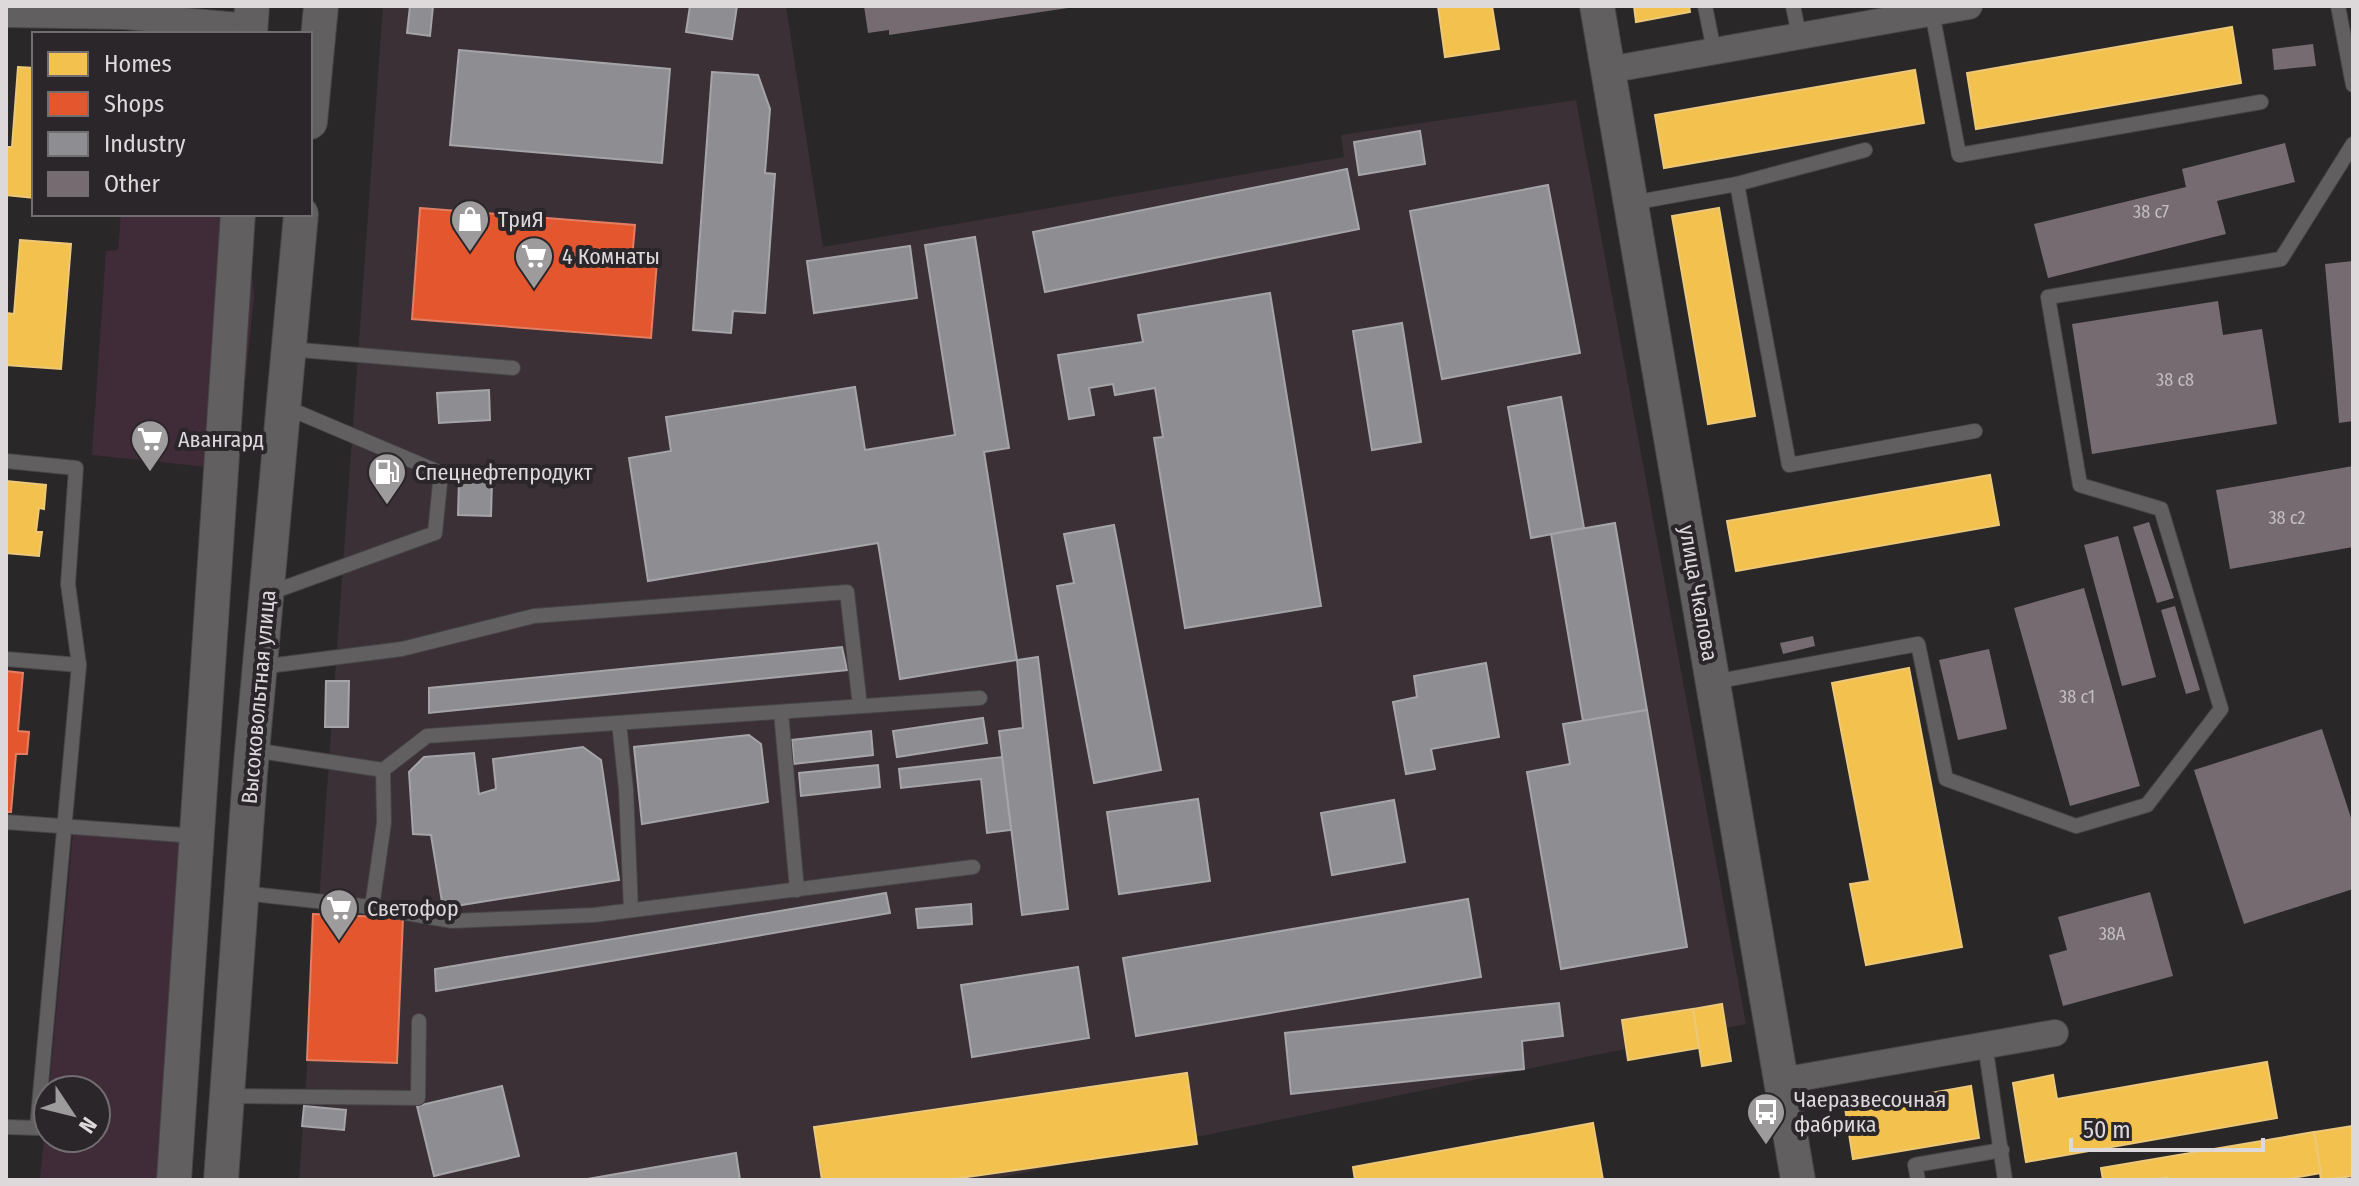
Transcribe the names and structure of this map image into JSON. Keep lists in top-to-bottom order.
{
  "streets": {
    "street": ["улица Чкалова", "Высоковольтная улица"]
  },
  "places": {
    "shop": ["ТриЯ"],
    "supermarket": ["4 Комнаты", "Авангард", "Светофор"],
    "fuel station": ["Спецнефтепродукт"],
    "bus stop": ["Чаеразвесочная фабрика"]
  },
  "house_numbers": [
    "38 с7",
    "38 с8",
    "38 с2",
    "38 с1",
    "38А"
  ],
  "legend": [
    "Homes",
    "Shops",
    "Industry",
    "Other"
  ],
  "scale_bar": "50 m",
  "north": "bottom right"
}
